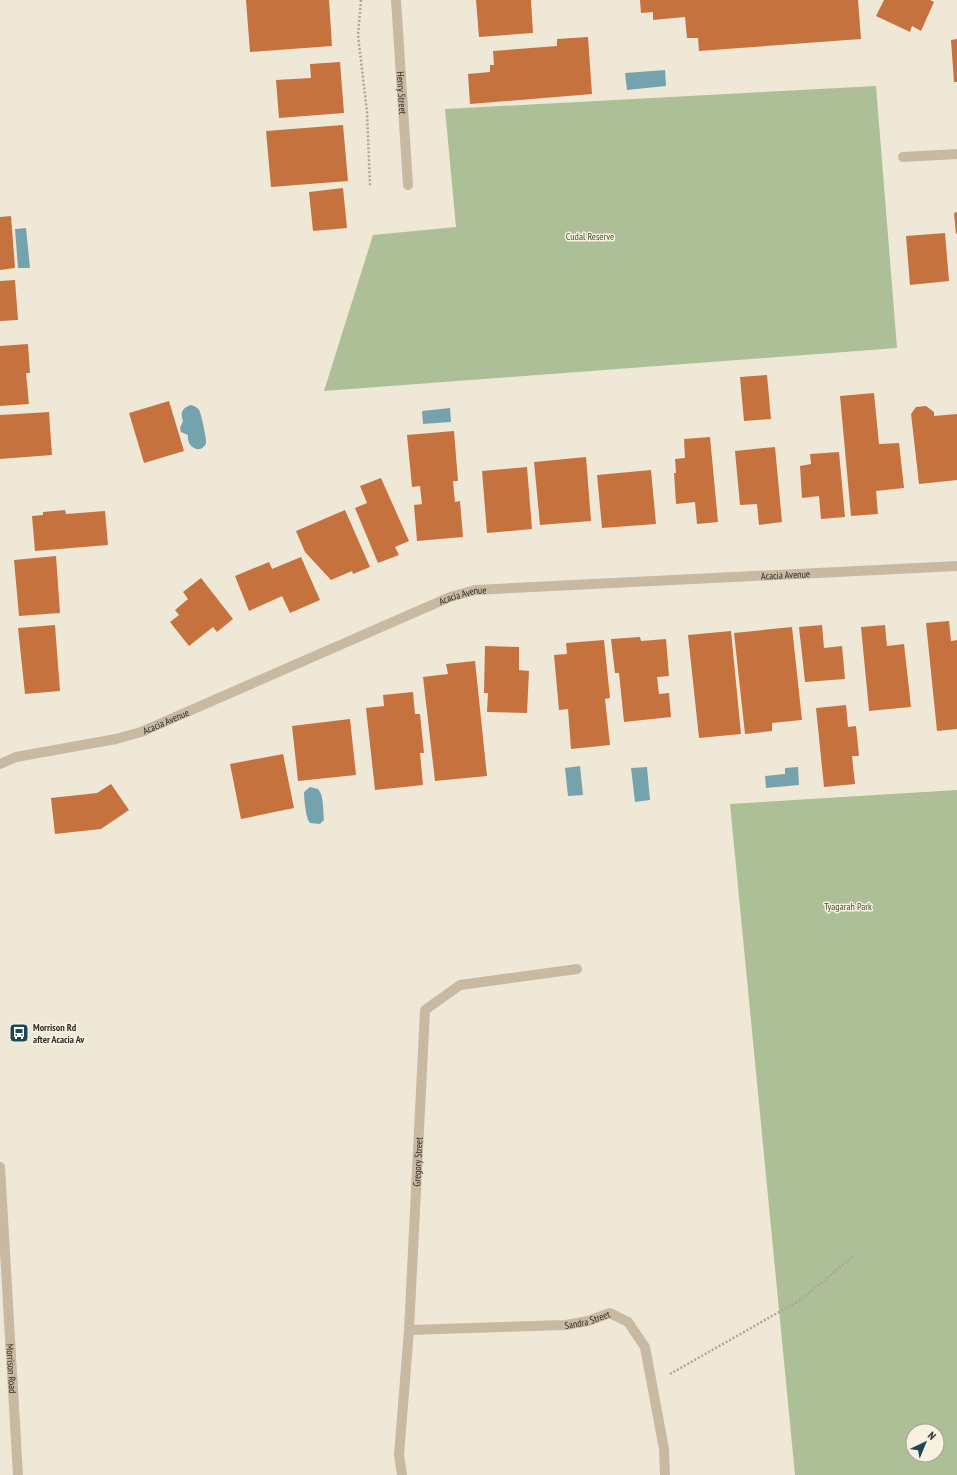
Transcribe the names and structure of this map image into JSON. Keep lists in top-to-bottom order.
{
  "streets": {
    "street": [
      "Henry Street",
      "Acacia Avenue",
      "Gregory Street",
      "Sandra Street",
      "Morrison Road"
    ]
  },
  "crossings": [
    ["Gregory Street", "Sandra Street"]
  ],
  "parks": ["Cudal Reserve", "Tyagarah Park"],
  "places": {
    "bus stop": ["Morrison Rd after Acacia Av"]
  },
  "north": "top right"
}
